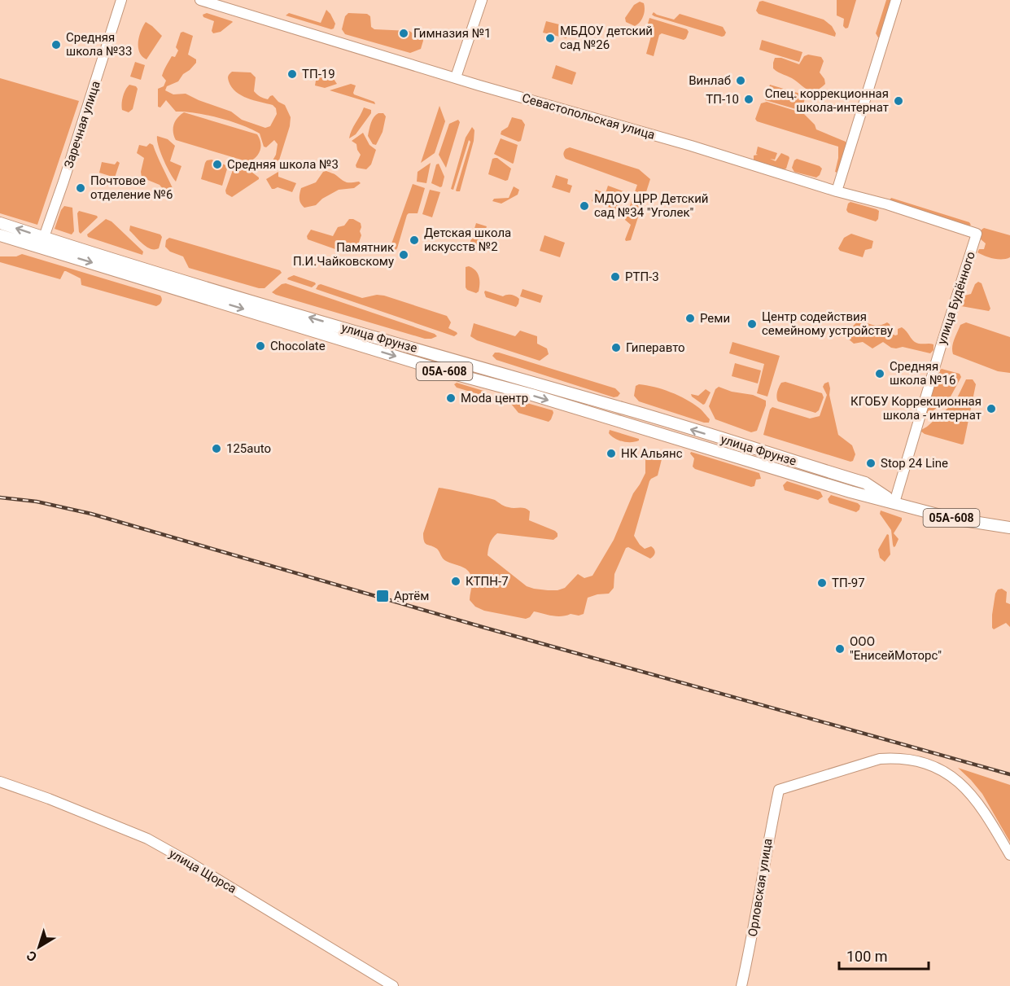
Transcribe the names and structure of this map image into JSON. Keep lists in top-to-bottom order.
{
  "streets": {
    "main road": [
      "Севастопольская улица",
      "Заречная улица",
      "улица Будённого",
      "улица Фрунзе",
      "05А-608",
      "улица Щорса",
      "Орловская улица"
    ]
  },
  "crossings": [
    ["Севастопольская улица", "улица Будённого"],
    ["Заречная улица", "улица Фрунзе"],
    ["улица Будённого", "улица Фрунзе"]
  ],
  "places": {
    "other": [
      "Гимназия №1",
      "МБДОУ детский сад №26",
      "Средняя школа №33",
      "ТП-19",
      "Винлаб",
      "ТП-10",
      "Спец. коррекционная школа-интернат",
      "Средняя школа №3",
      "Почтовое отделение №6",
      "МДОУ ЦРР Детский сад №34 \"Уголек\"",
      "Детская школа искусств №2",
      "Памятник П.И.Чайковскому",
      "РТП-3",
      "Реми",
      "Центр содействия семейному устройству",
      "Chocolate",
      "Гиперавто",
      "Средняя школа №16",
      "Moda центр",
      "КГОБУ Коррекционная школа - интернат",
      "125auto",
      "НК Альянс",
      "Stop 24 Line",
      "КТПН-7",
      "ТП-97",
      "ООО \"ЕнисейМоторс\""
    ],
    "transit": ["Артём"]
  },
  "scale_bar": "100 m",
  "north": "bottom left"
}
